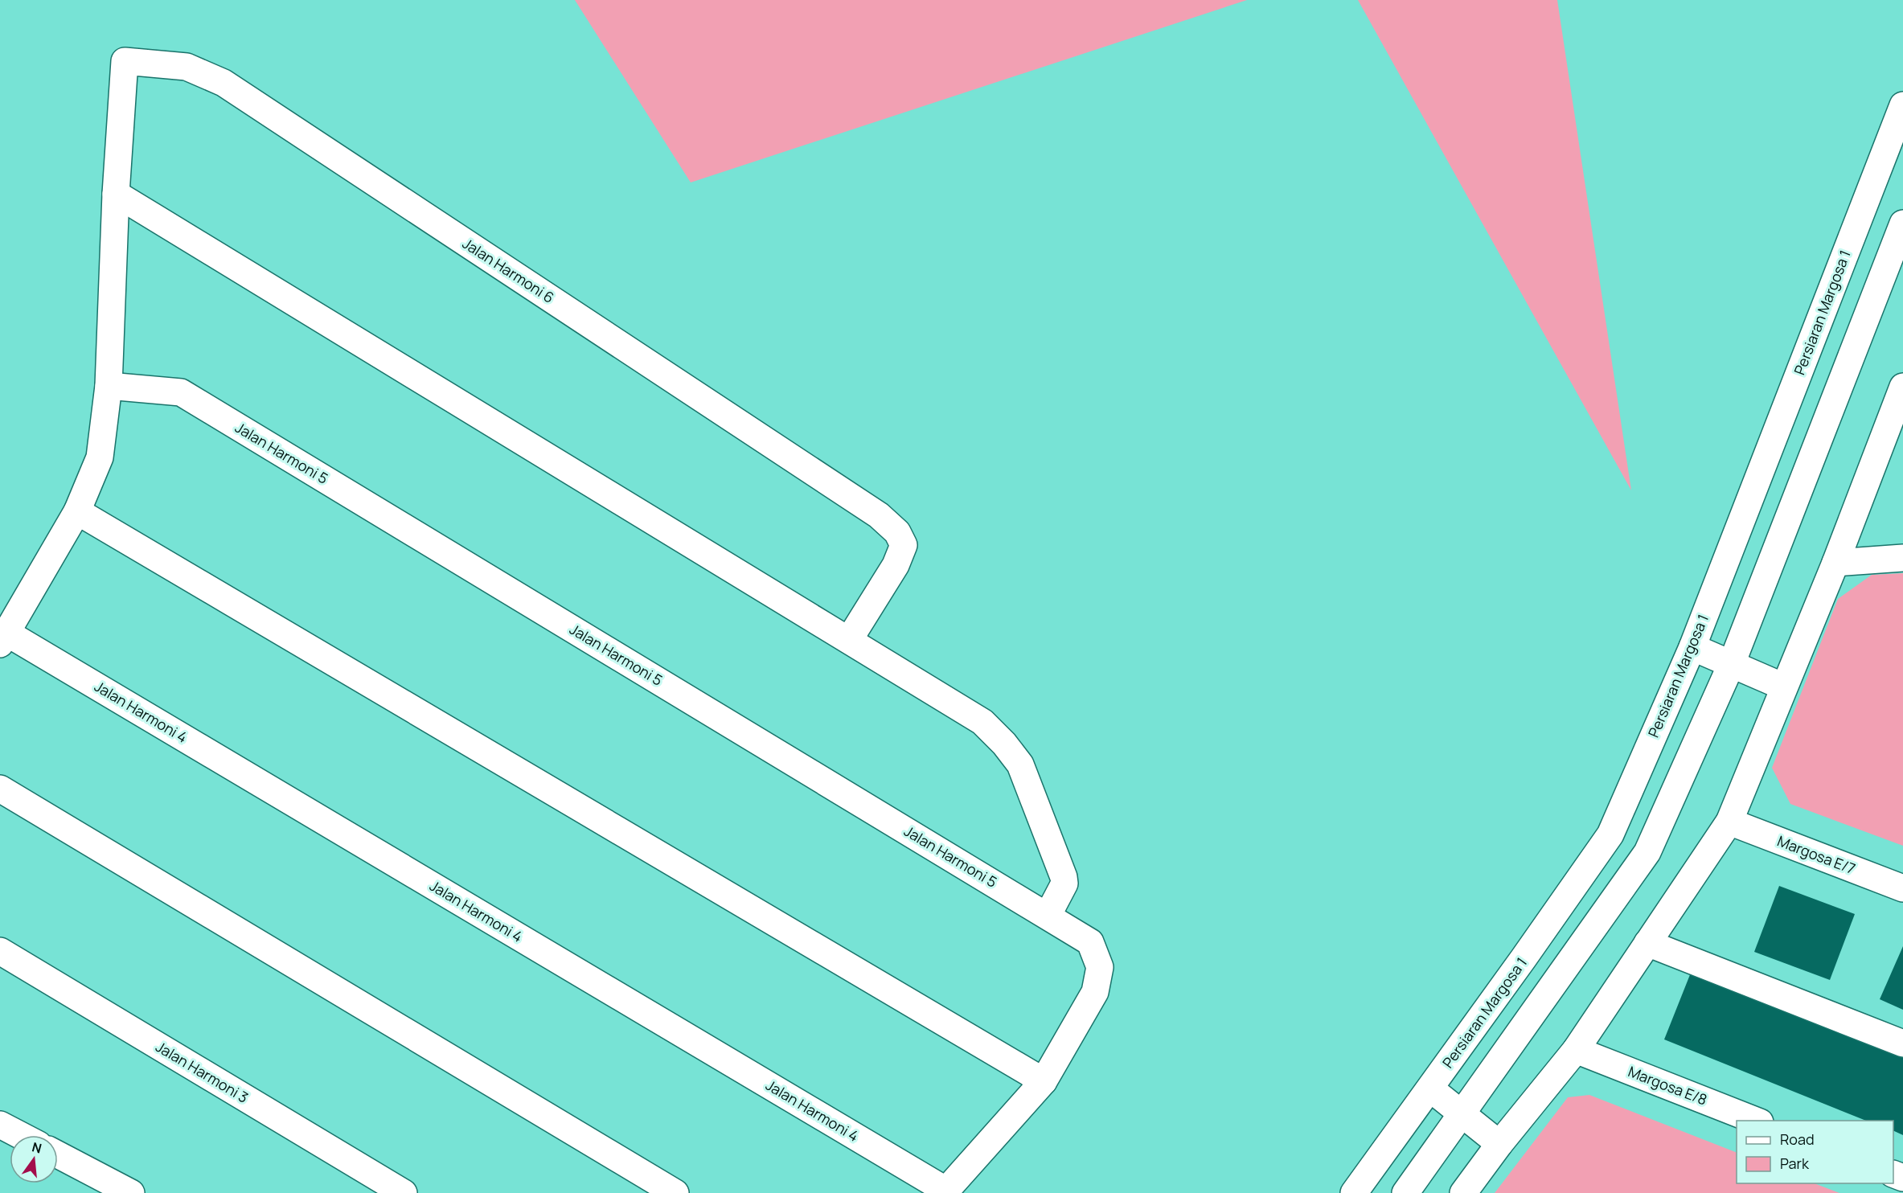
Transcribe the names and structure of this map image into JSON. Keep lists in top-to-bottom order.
{
  "streets": {
    "street": [
      "Jalan Harmoni 6",
      "Persiaran Margosa 1",
      "Jalan Harmoni 5",
      "Jalan Harmoni 4",
      "Margosa E/7",
      "Jalan Harmoni 3",
      "Margosa E/8"
    ]
  },
  "legend": ["Road", "Park"],
  "north": "top"
}
